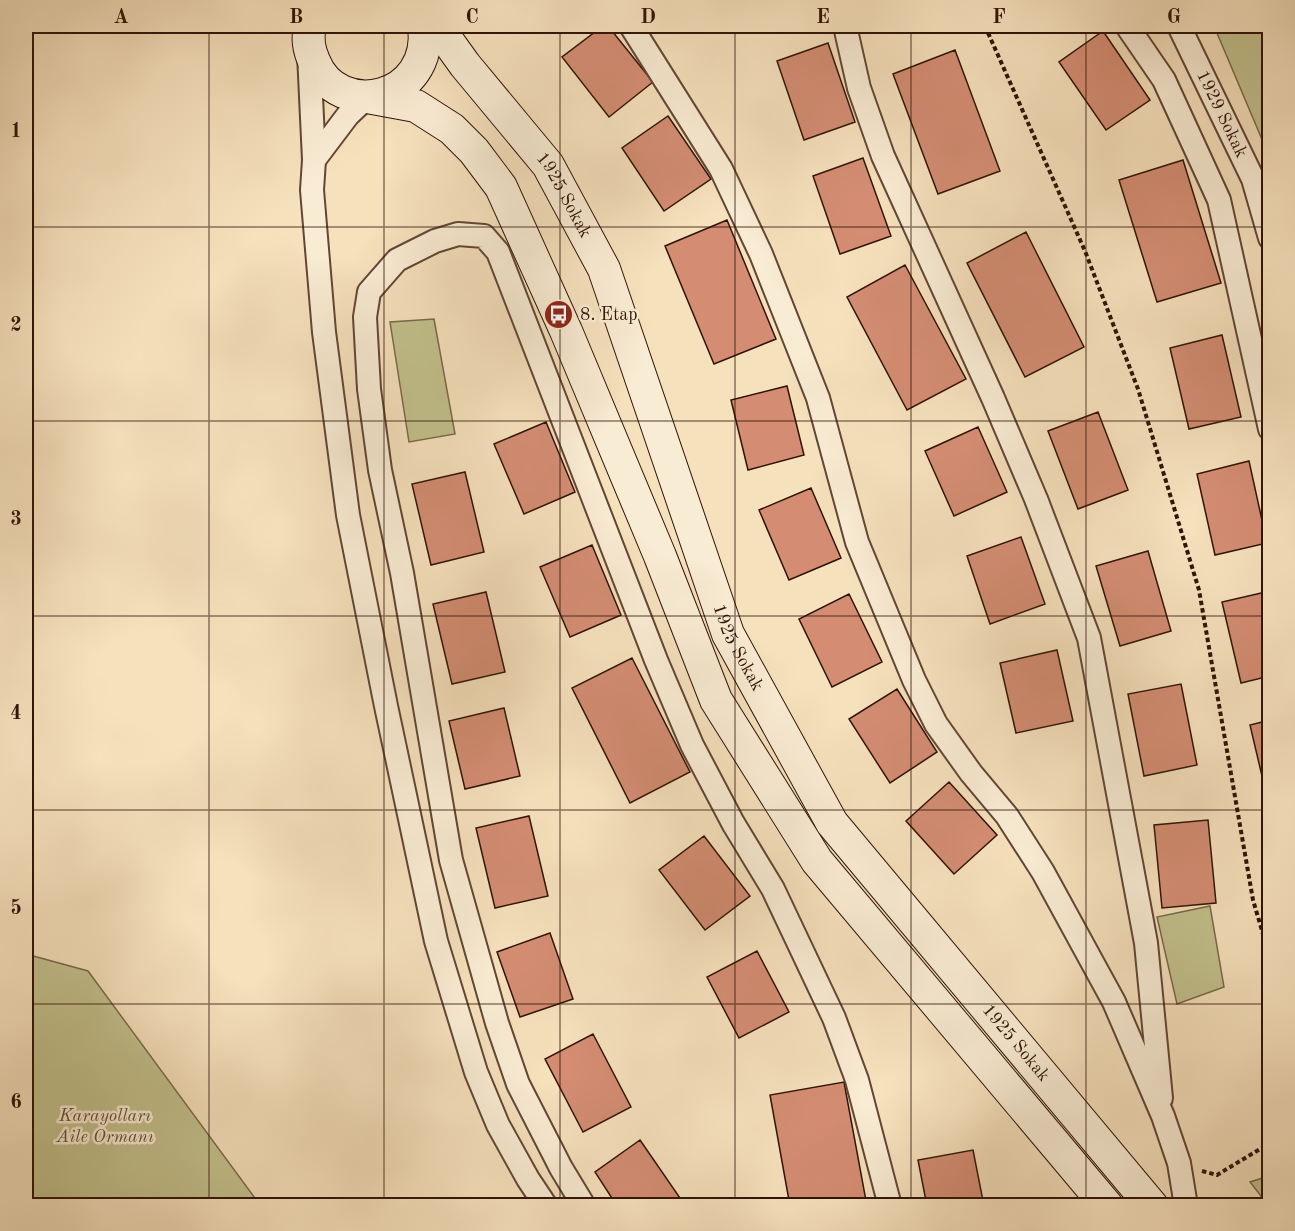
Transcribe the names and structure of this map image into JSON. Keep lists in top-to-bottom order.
{
  "streets": {
    "main road": ["1925 Sokak"],
    "street": ["1929 Sokak"]
  },
  "parks": ["Karayolları Aile Ormanı"],
  "places": {
    "bus stop": ["8. Etap"]
  },
  "grid": {
    "columns": [
      "A",
      "B",
      "C",
      "D",
      "E",
      "F",
      "G"
    ],
    "rows": [
      "1",
      "2",
      "3",
      "4",
      "5",
      "6"
    ]
  }
}
